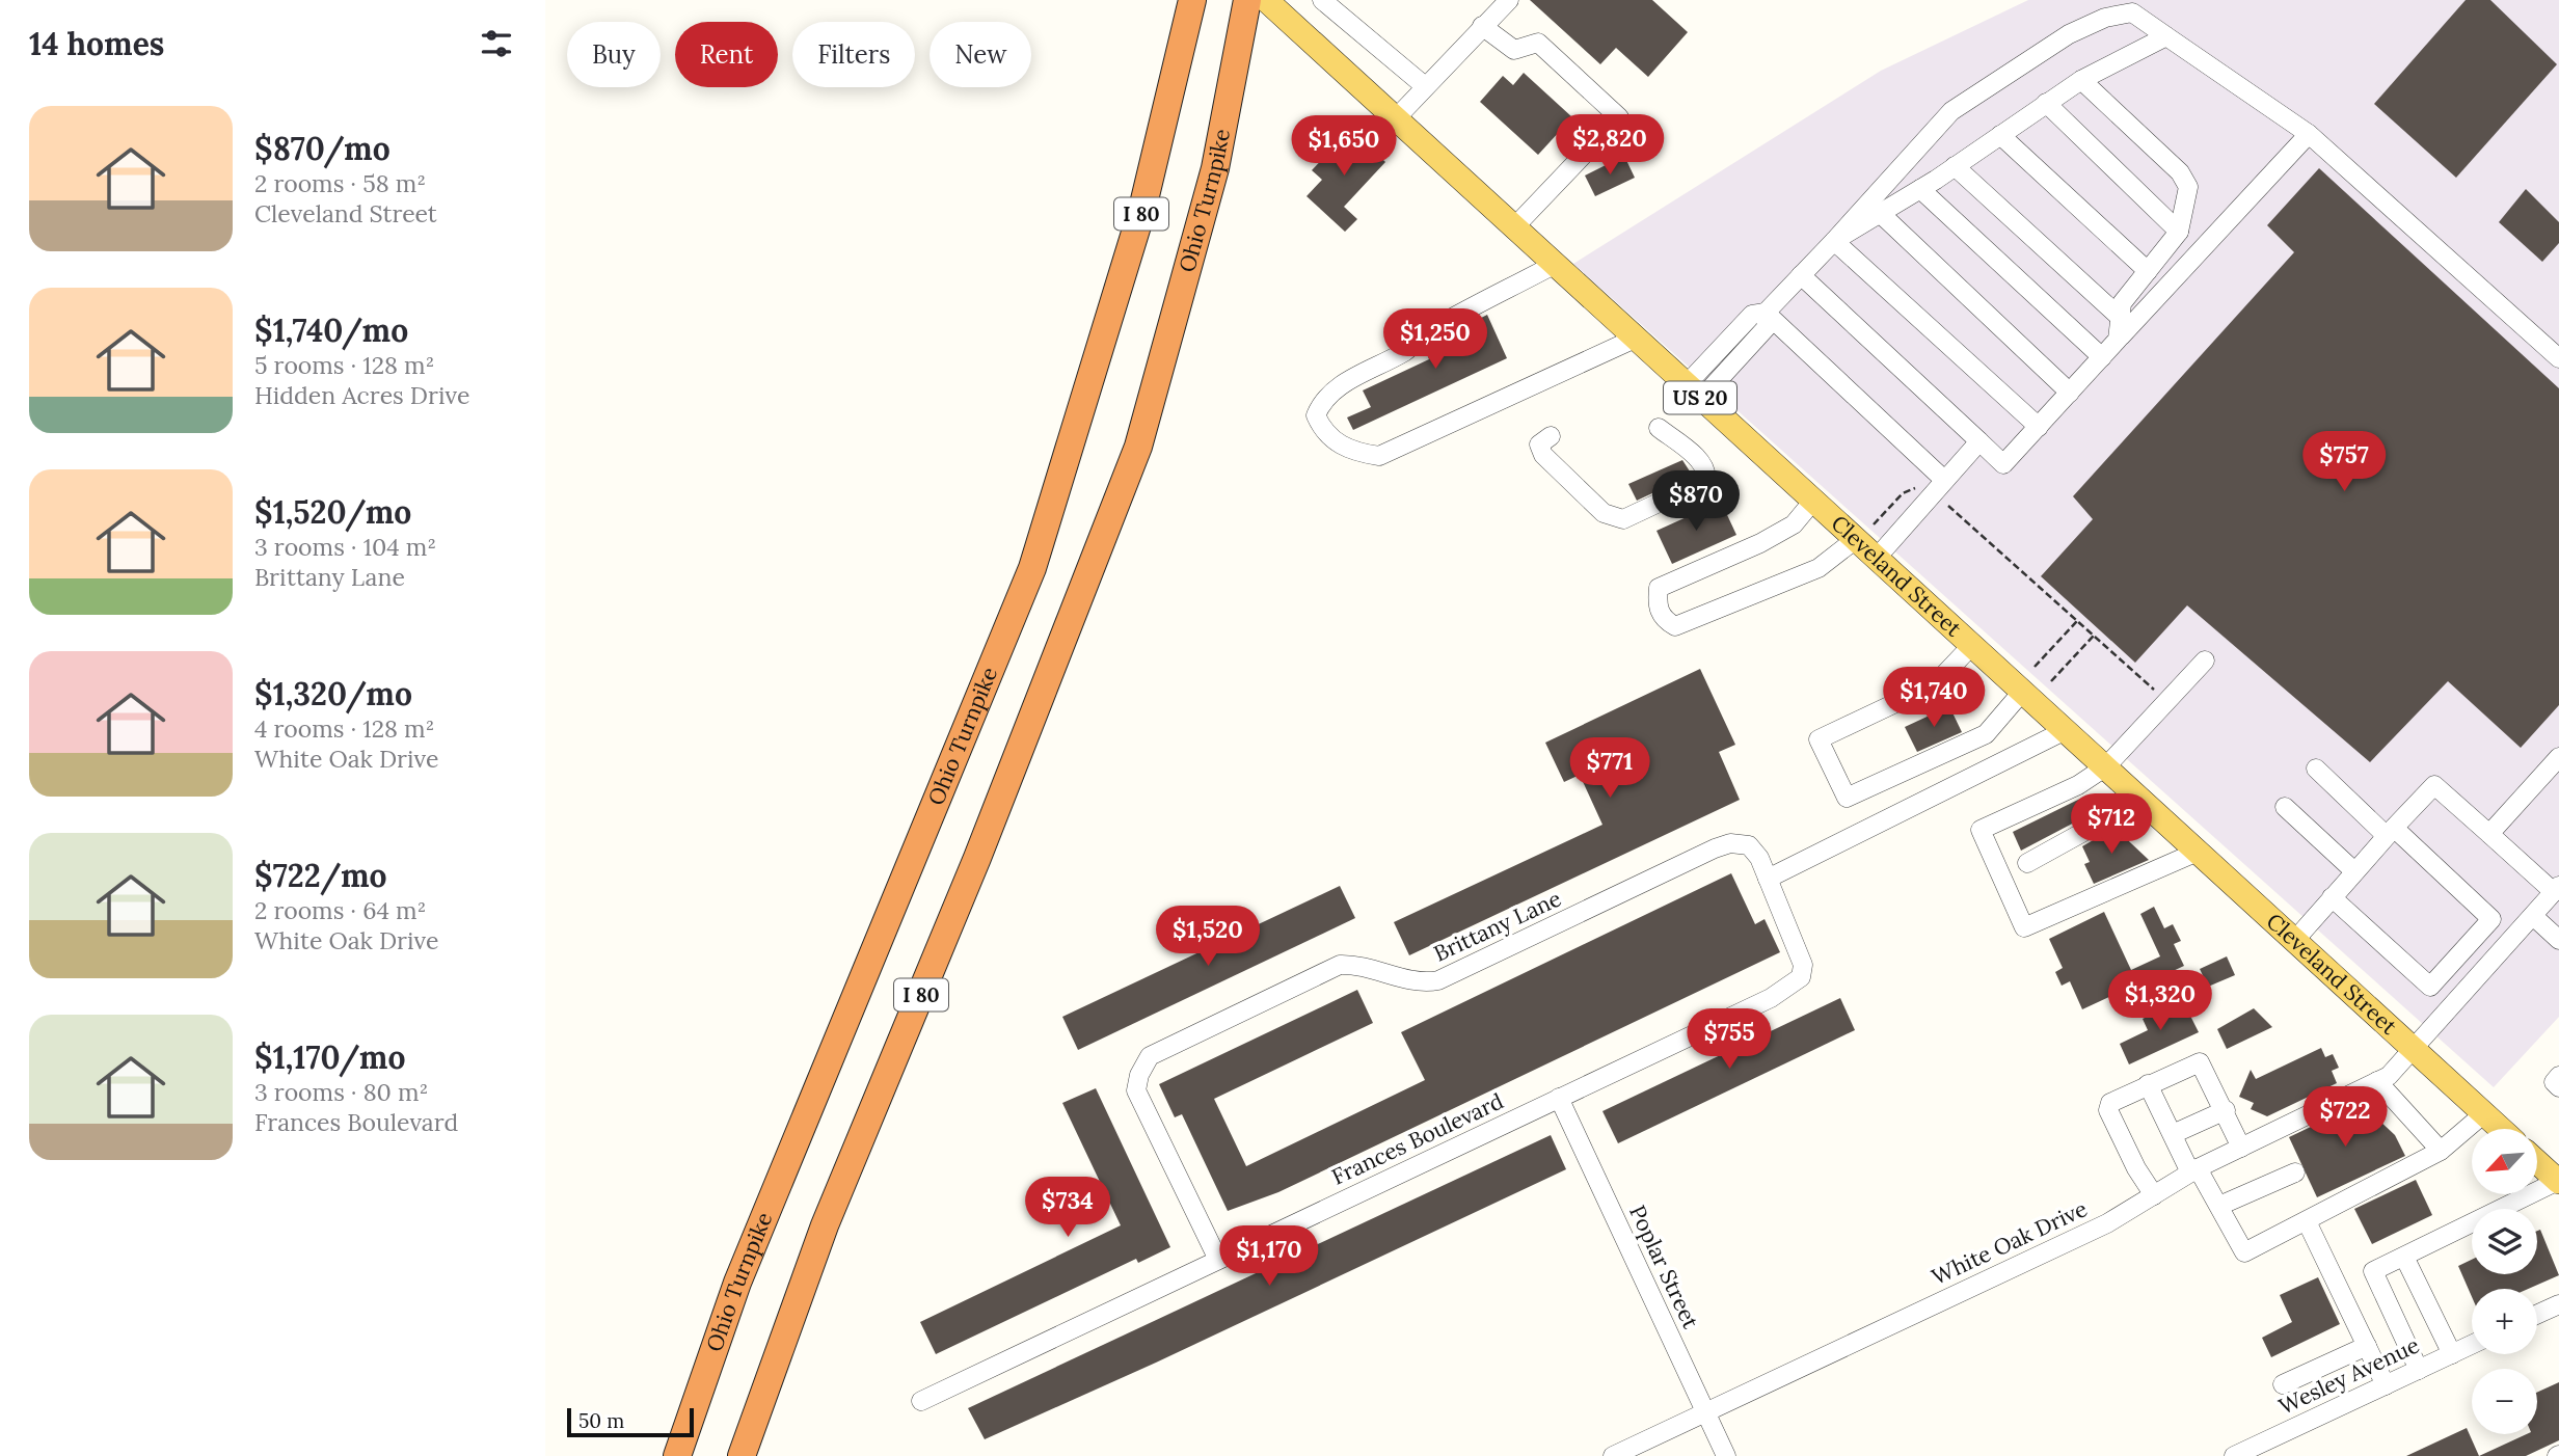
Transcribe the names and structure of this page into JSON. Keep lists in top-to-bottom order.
{
  "streets": {
    "highway": ["Ohio Turnpike", "I 80"],
    "main road": ["US 20", "Cleveland Street"],
    "street": [
      "Brittany Lane",
      "Frances Boulevard",
      "White Oak Drive",
      "Poplar Street",
      "Wesley Avenue"
    ]
  },
  "crossings": [
    ["US 20", "Cleveland Street"],
    ["Cleveland Street", "White Oak Drive"],
    ["Brittany Lane", "Frances Boulevard"],
    ["Frances Boulevard", "Poplar Street"],
    ["White Oak Drive", "Poplar Street"]
  ],
  "scale_bar": "50 m",
  "north": "bottom left",
  "page": {
    "heading": "14 homes",
    "chip": [
      "Buy",
      "Rent",
      "Filters",
      "New"
    ],
    "list": [
      {
        "name": "$870/mo",
        "note": "2 rooms · 58 m² · Cleveland Street"
      },
      {
        "name": "$1,740/mo",
        "note": "5 rooms · 128 m² · Hidden Acres Drive"
      },
      {
        "name": "$1,520/mo",
        "note": "3 rooms · 104 m² · Brittany Lane"
      },
      {
        "name": "$1,320/mo",
        "note": "4 rooms · 128 m² · White Oak Drive"
      },
      {
        "name": "$722/mo",
        "note": "2 rooms · 64 m² · White Oak Drive"
      },
      {
        "name": "$1,170/mo",
        "note": "3 rooms · 80 m² · Frances Boulevard"
      }
    ],
    "price": [
      "$2,820",
      "$1,650",
      "$1,250",
      "$757",
      "$870",
      "$1,740",
      "$771",
      "$712",
      "$1,520",
      "$1,320",
      "$755",
      "$722",
      "$734",
      "$1,170"
    ],
    "map_buttons": ["+", "−"],
    "scale": "50 m"
  }
}
